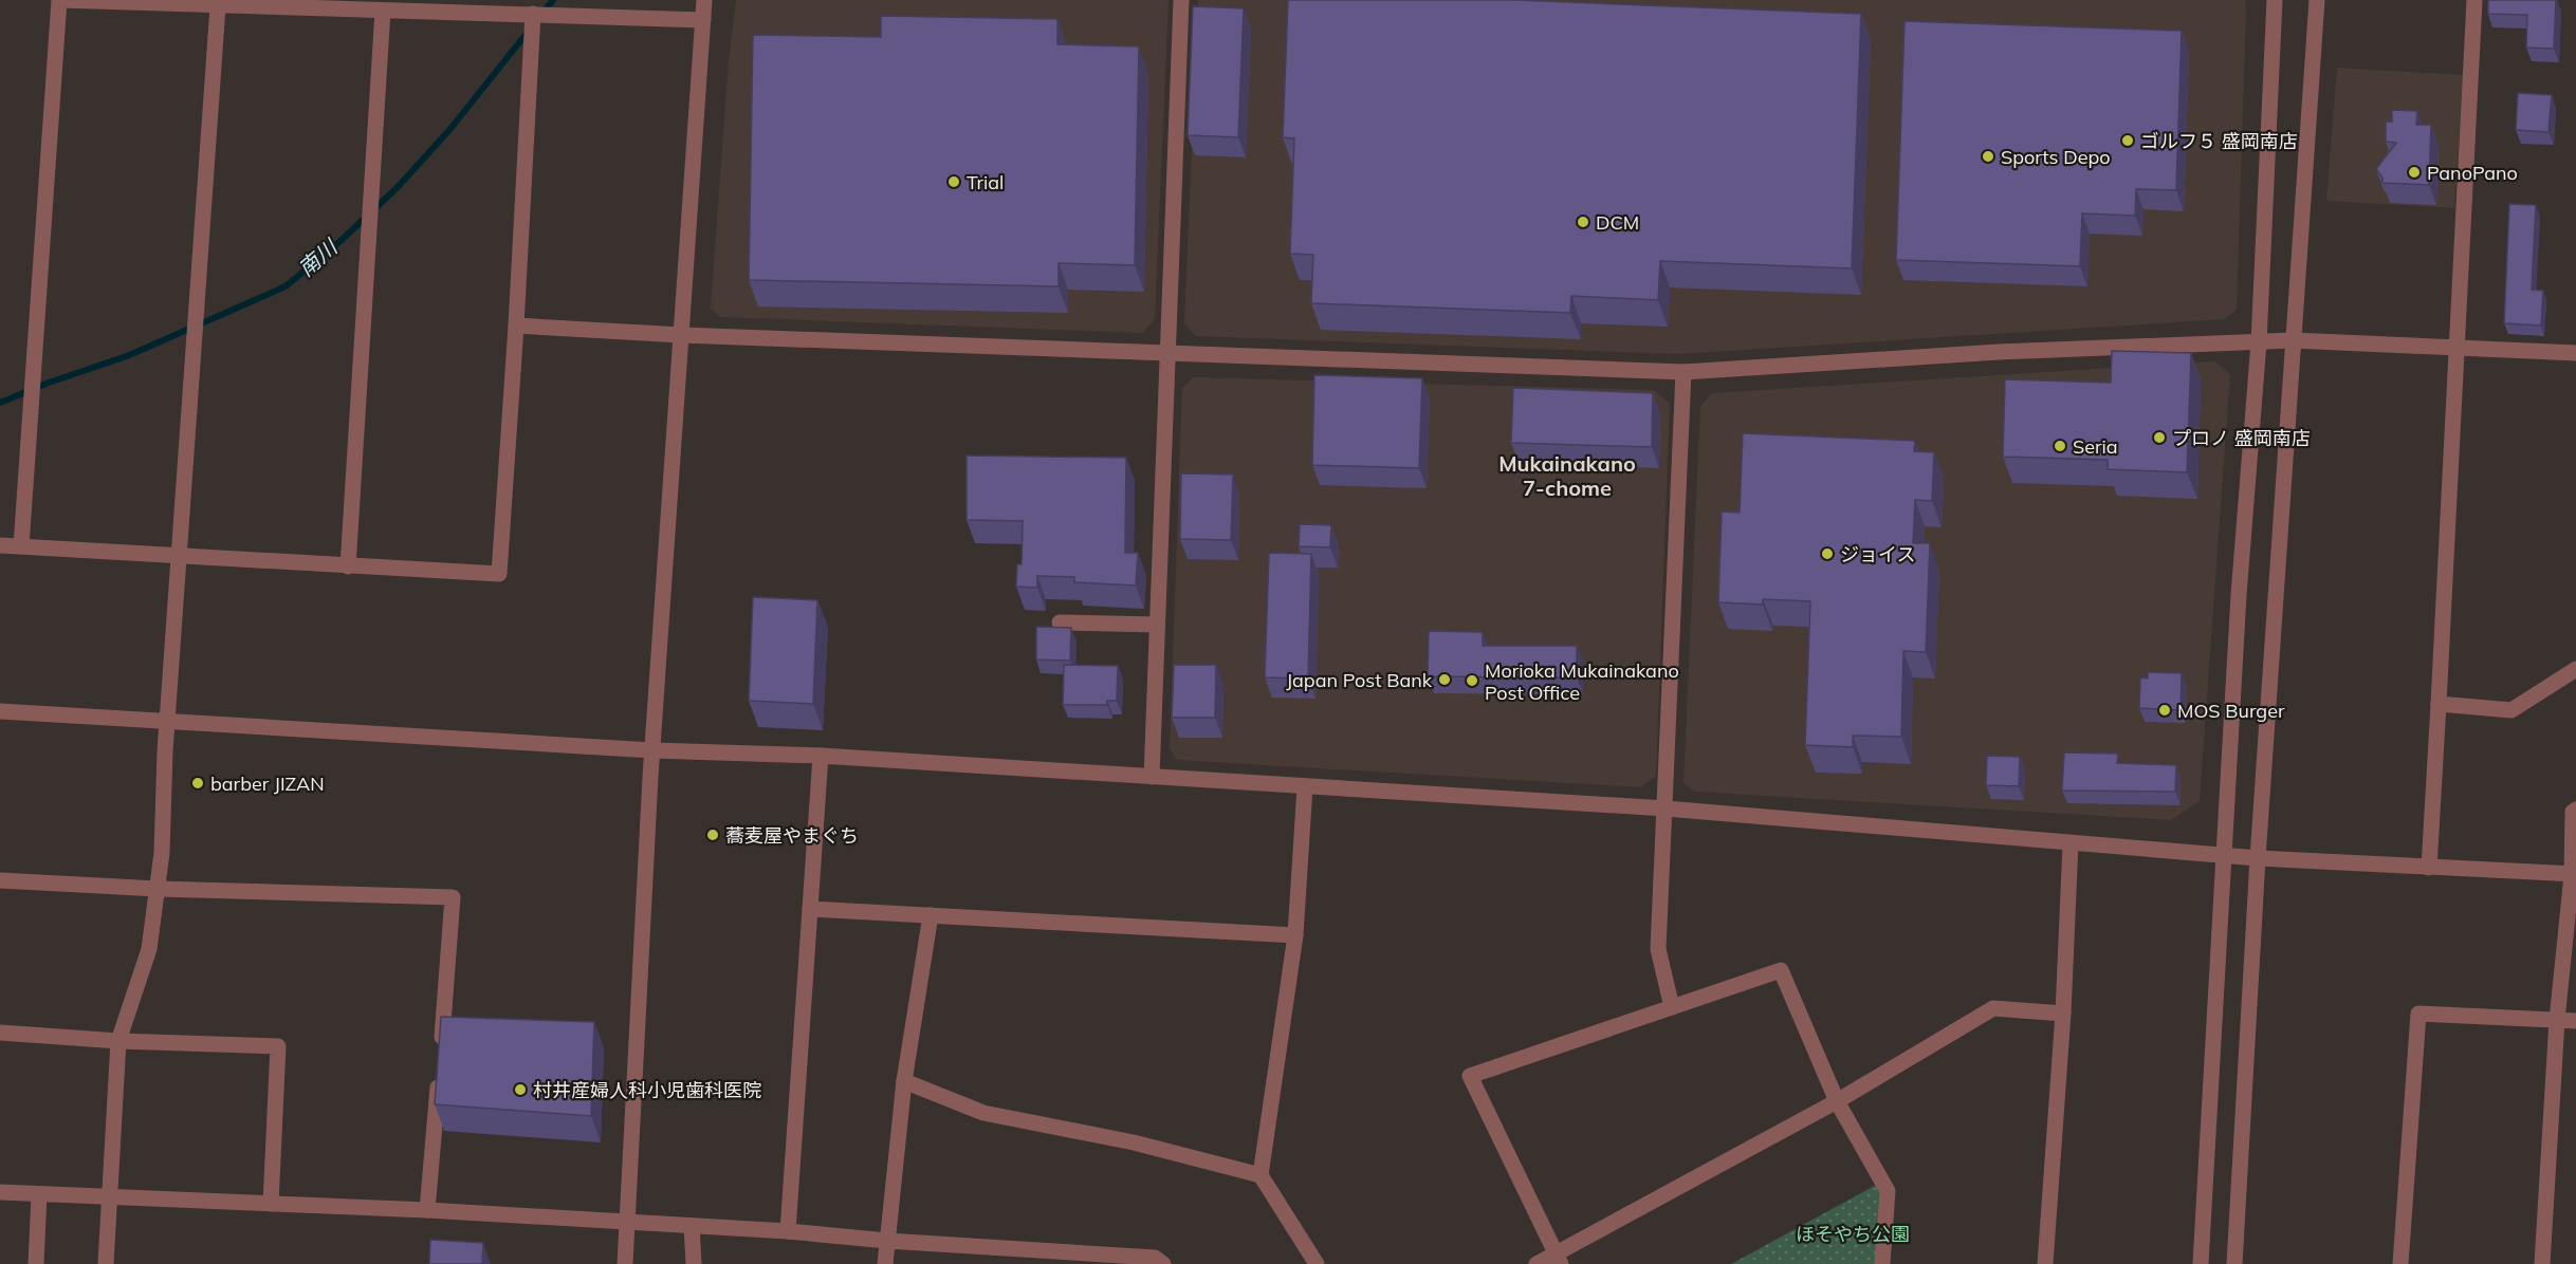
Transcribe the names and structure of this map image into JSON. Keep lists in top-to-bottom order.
{
  "districts": ["Mukainakano 7-chome"],
  "water": ["南川"],
  "parks": ["ほそやち公園"],
  "places": [
    "ゴルフ５ 盛岡南店",
    "Sports Depo",
    "PanoPano",
    "Trial",
    "DCM",
    "プロノ 盛岡南店",
    "Seria",
    "ジョイス",
    "Japan Post Bank",
    "Morioka Mukainakano Post Office",
    "MOS Burger",
    "barber JIZAN",
    "蕎麦屋やまぐち",
    "村井産婦人科小児歯科医院"
  ]
}
